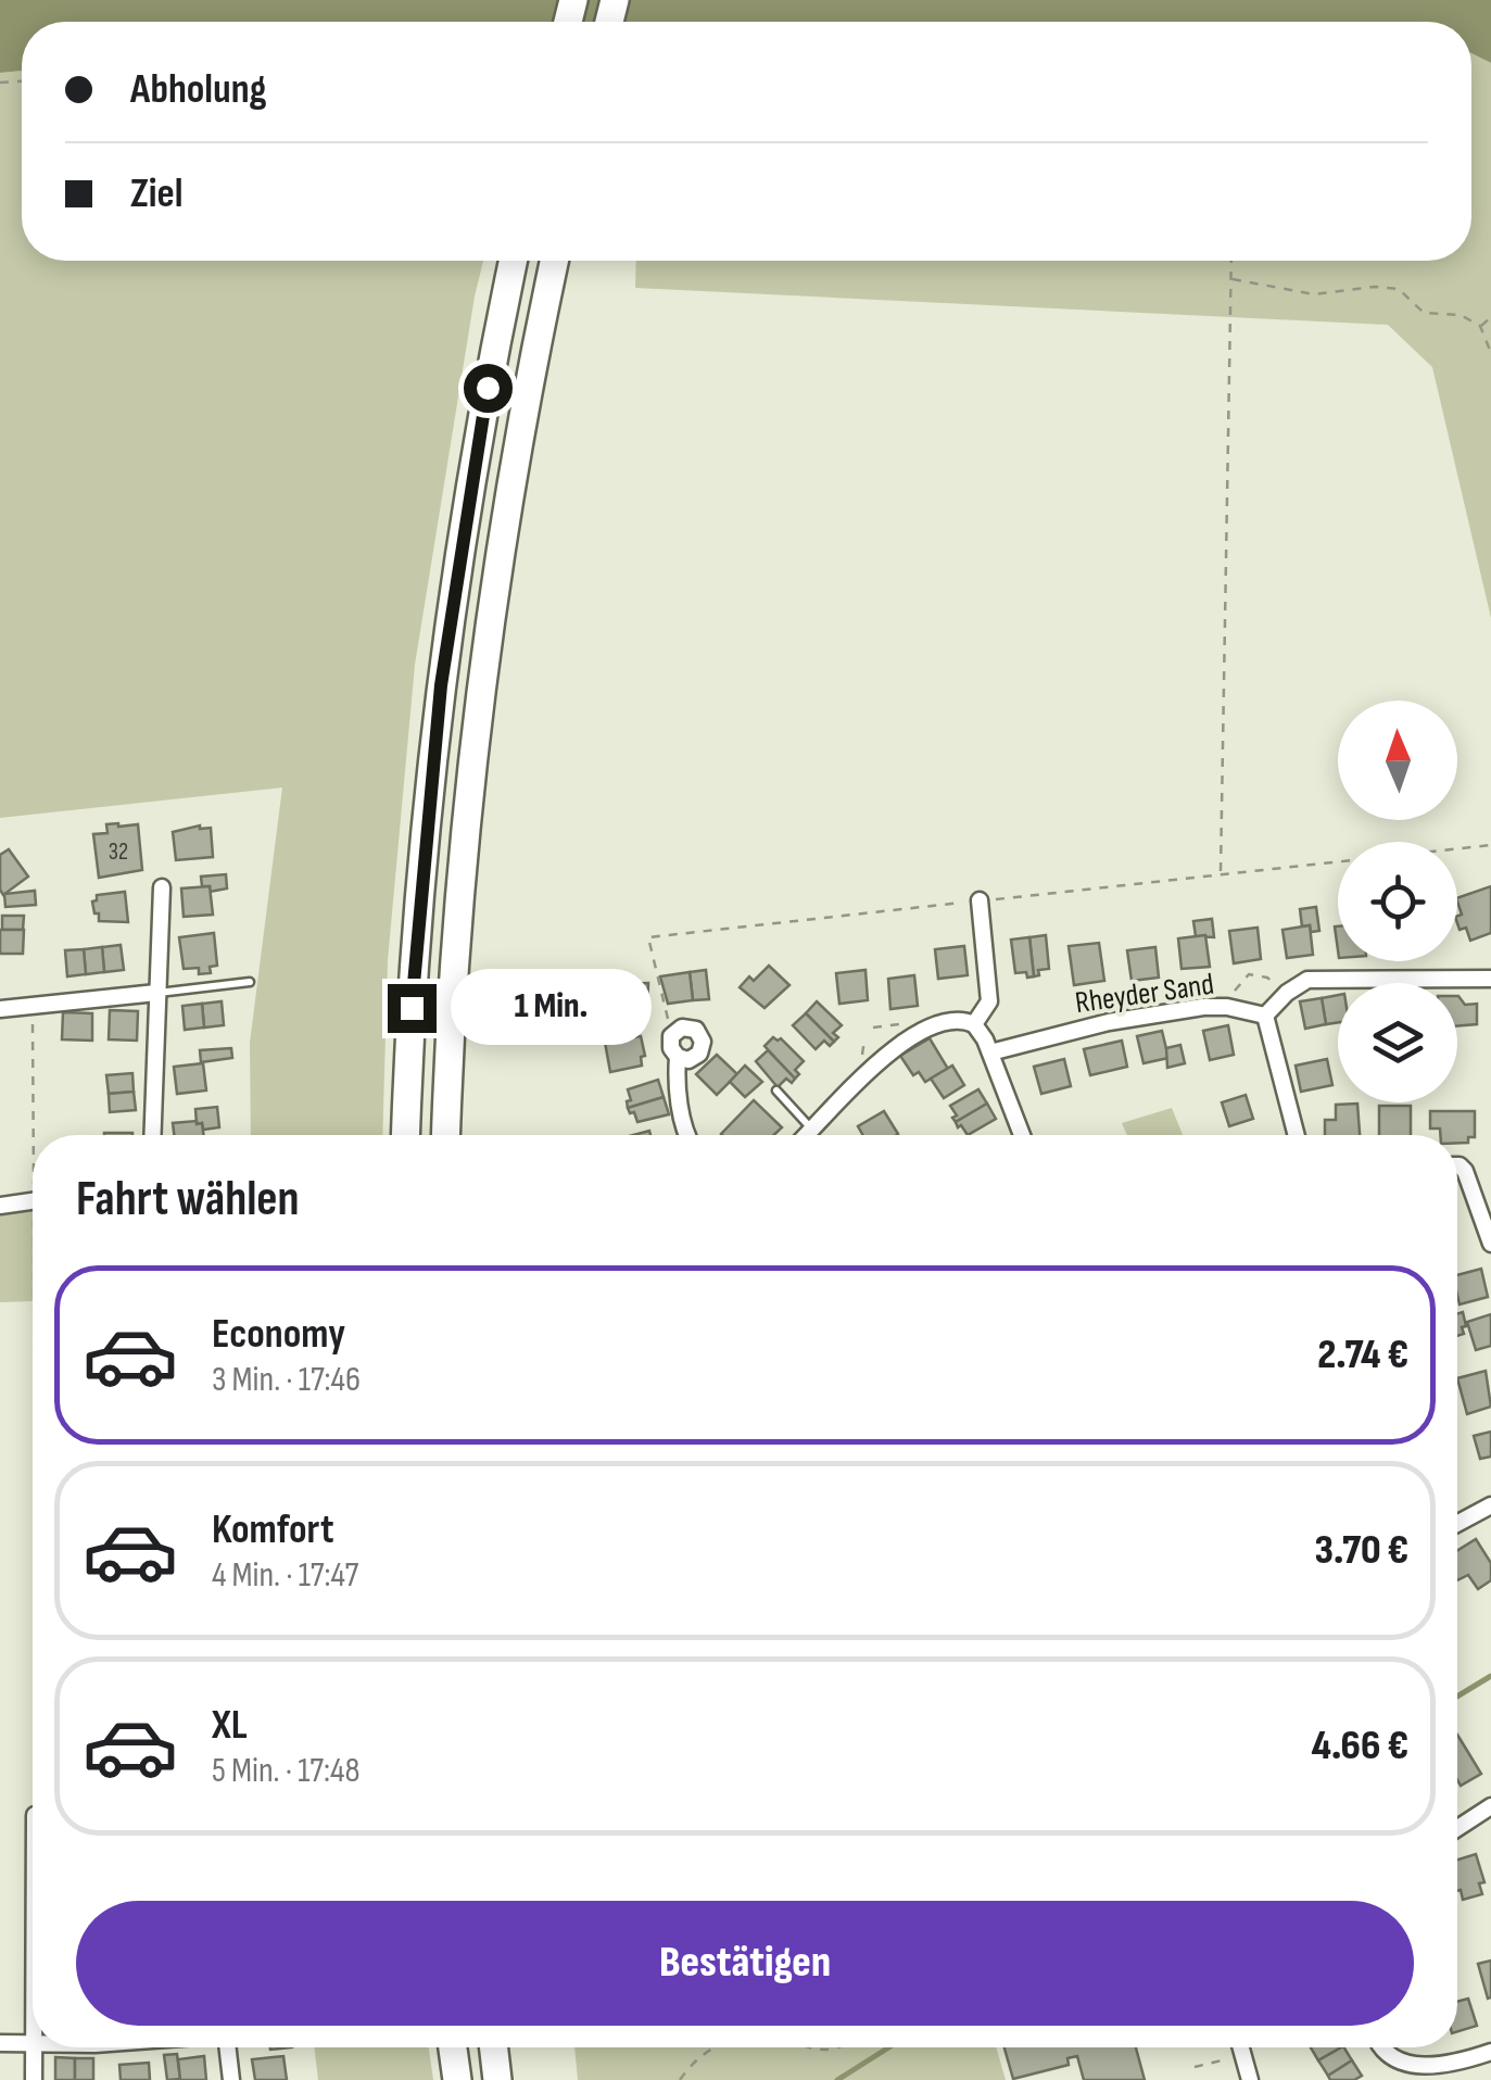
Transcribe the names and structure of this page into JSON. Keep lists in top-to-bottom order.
{
  "streets": {
    "street": ["Rheyder Sand"]
  },
  "house_numbers": ["32"],
  "north": "top",
  "page": {
    "banner": ["Abholung", "Ziel"],
    "bubble": "1 Min.",
    "heading": "Fahrt wählen",
    "list": [
      {
        "name": "Economy",
        "note": "3 Min. · 17:46",
        "value": "2.74 €"
      },
      {
        "name": "Komfort",
        "note": "4 Min. · 17:47",
        "value": "3.70 €"
      },
      {
        "name": "XL",
        "note": "5 Min. · 17:48",
        "value": "4.66 €"
      }
    ],
    "buttons": "Bestätigen"
  }
}
